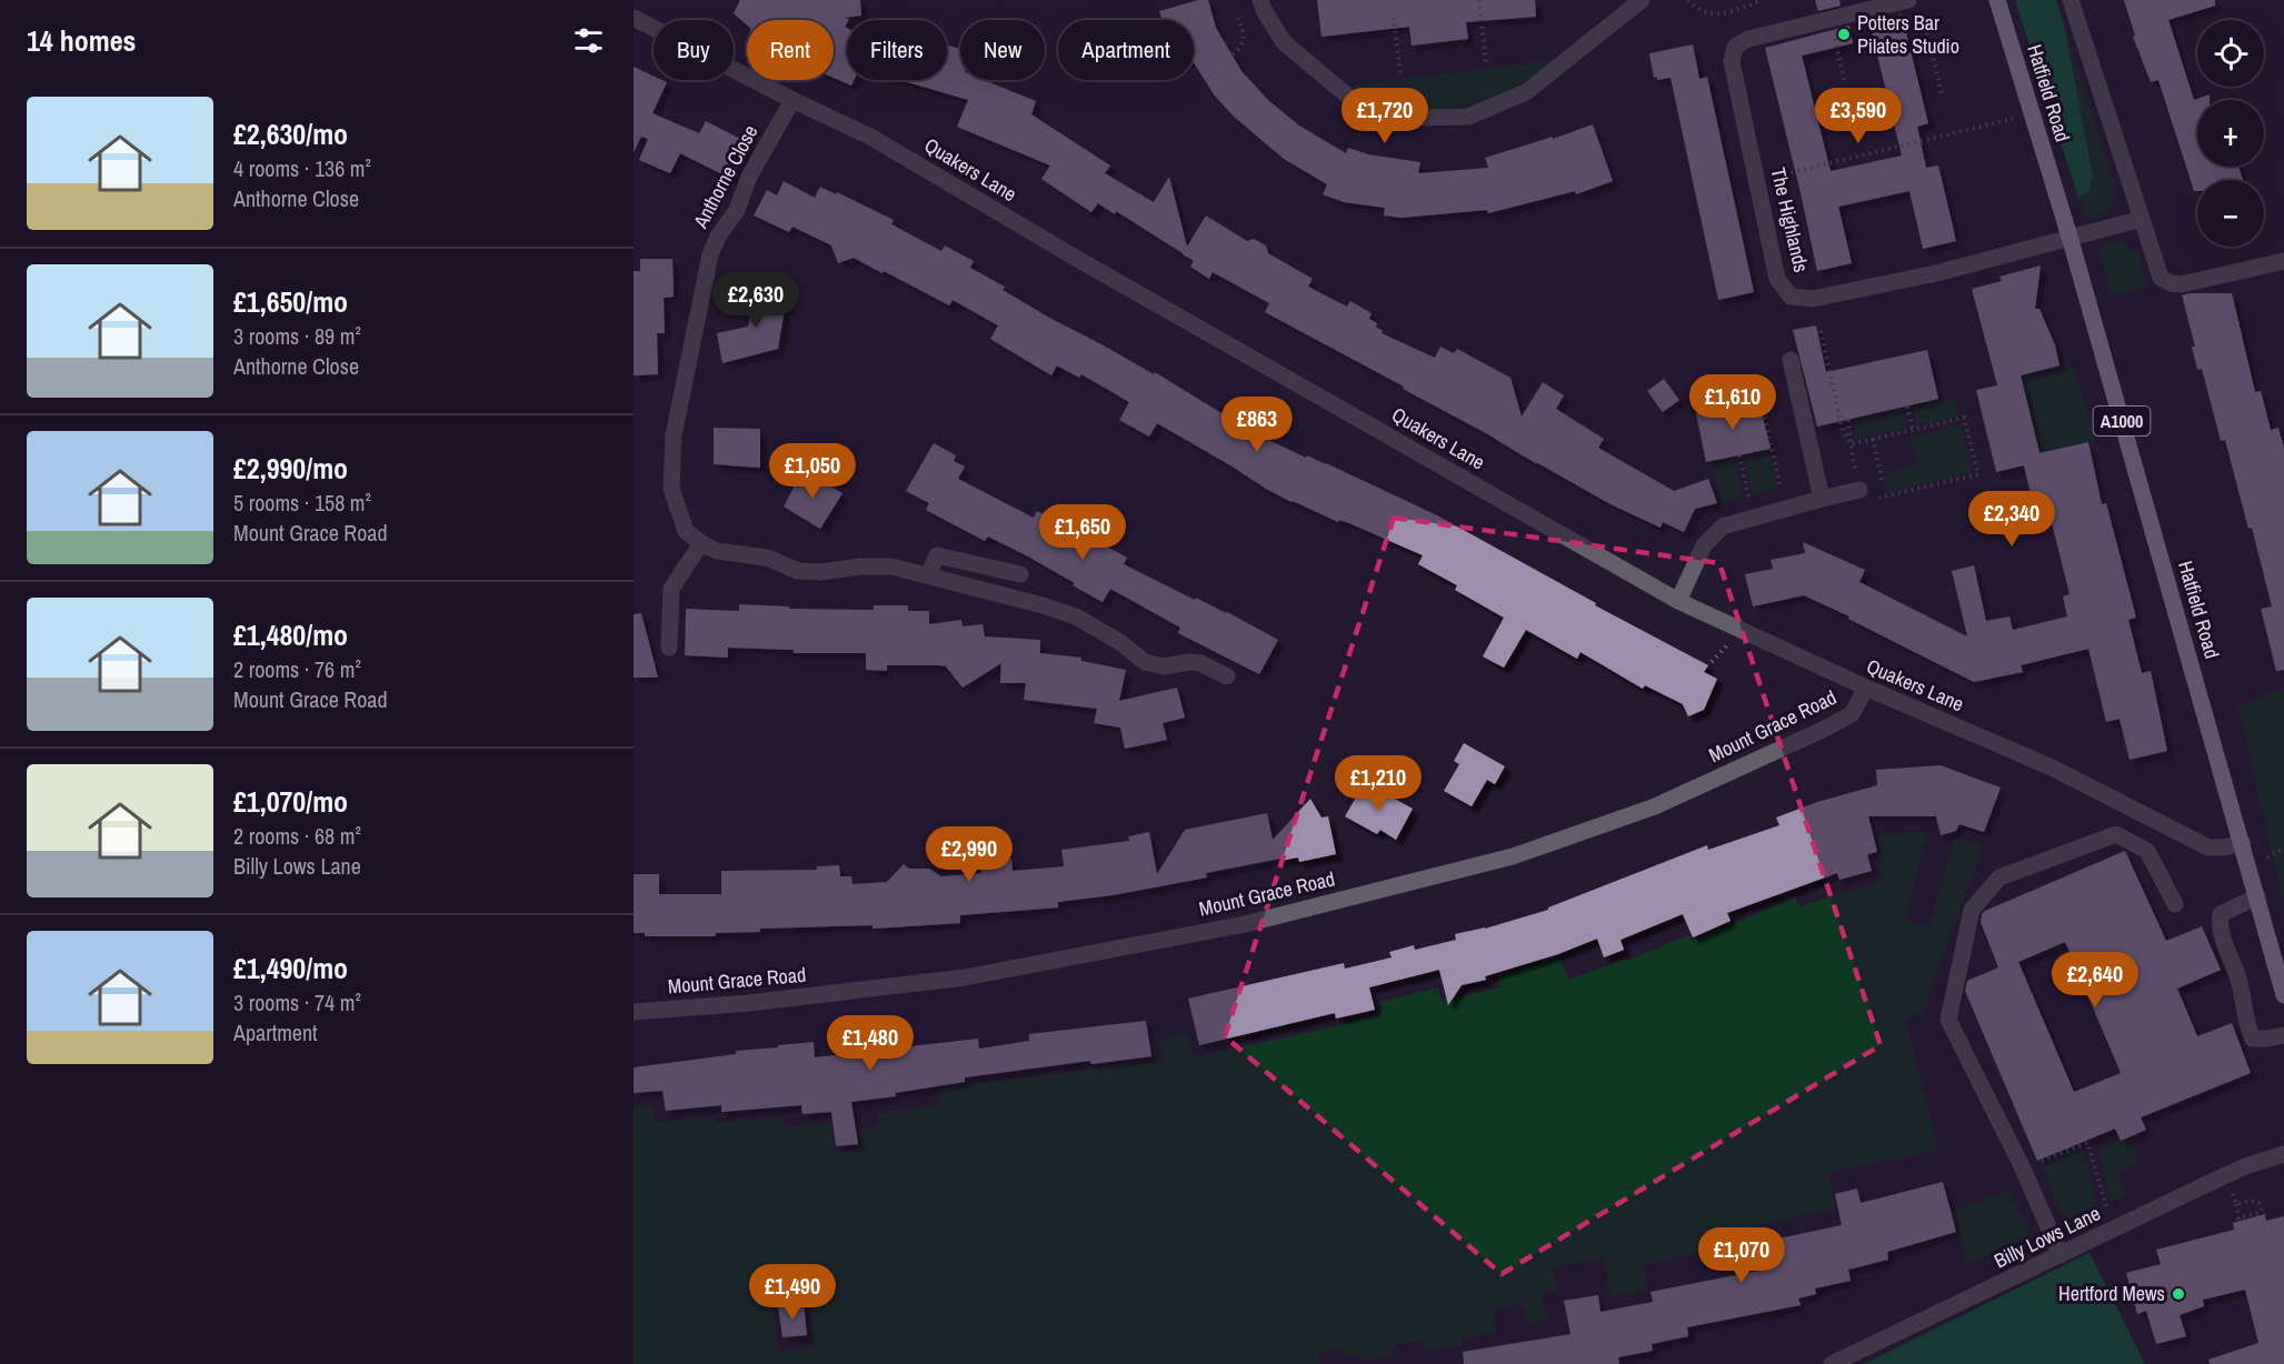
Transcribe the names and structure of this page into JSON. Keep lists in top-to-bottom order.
{
  "streets": {
    "main road": ["Hatfield Road", "A1000"],
    "street": [
      "Quakers Lane",
      "Anthorne Close",
      "The Highlands",
      "Mount Grace Road",
      "Billy Lows Lane"
    ]
  },
  "crossings": [
    ["Hatfield Road", "Quakers Lane"],
    ["Hatfield Road", "The Highlands"],
    ["Quakers Lane", "Anthorne Close"],
    ["Quakers Lane", "Mount Grace Road"]
  ],
  "places": ["Potters Bar Pilates Studio", "Hertford Mews"],
  "page": {
    "heading": "14 homes",
    "map_buttons": ["+", "−"],
    "chip": [
      "Buy",
      "Rent",
      "Filters",
      "New",
      "Apartment"
    ],
    "list": [
      {
        "name": "£2,630/mo",
        "note": "4 rooms · 136 m² · Anthorne Close"
      },
      {
        "name": "£1,650/mo",
        "note": "3 rooms · 89 m² · Anthorne Close"
      },
      {
        "name": "£2,990/mo",
        "note": "5 rooms · 158 m² · Mount Grace Road"
      },
      {
        "name": "£1,480/mo",
        "note": "2 rooms · 76 m² · Mount Grace Road"
      },
      {
        "name": "£1,070/mo",
        "note": "2 rooms · 68 m² · Billy Lows Lane"
      },
      {
        "name": "£1,490/mo",
        "note": "3 rooms · 74 m² · Apartment"
      }
    ],
    "price": [
      "£1,720",
      "£3,590",
      "£2,630",
      "£1,610",
      "£863",
      "£1,050",
      "£2,340",
      "£1,650",
      "£1,210",
      "£2,990",
      "£2,640",
      "£1,480",
      "£1,070",
      "£1,490"
    ]
  }
}
